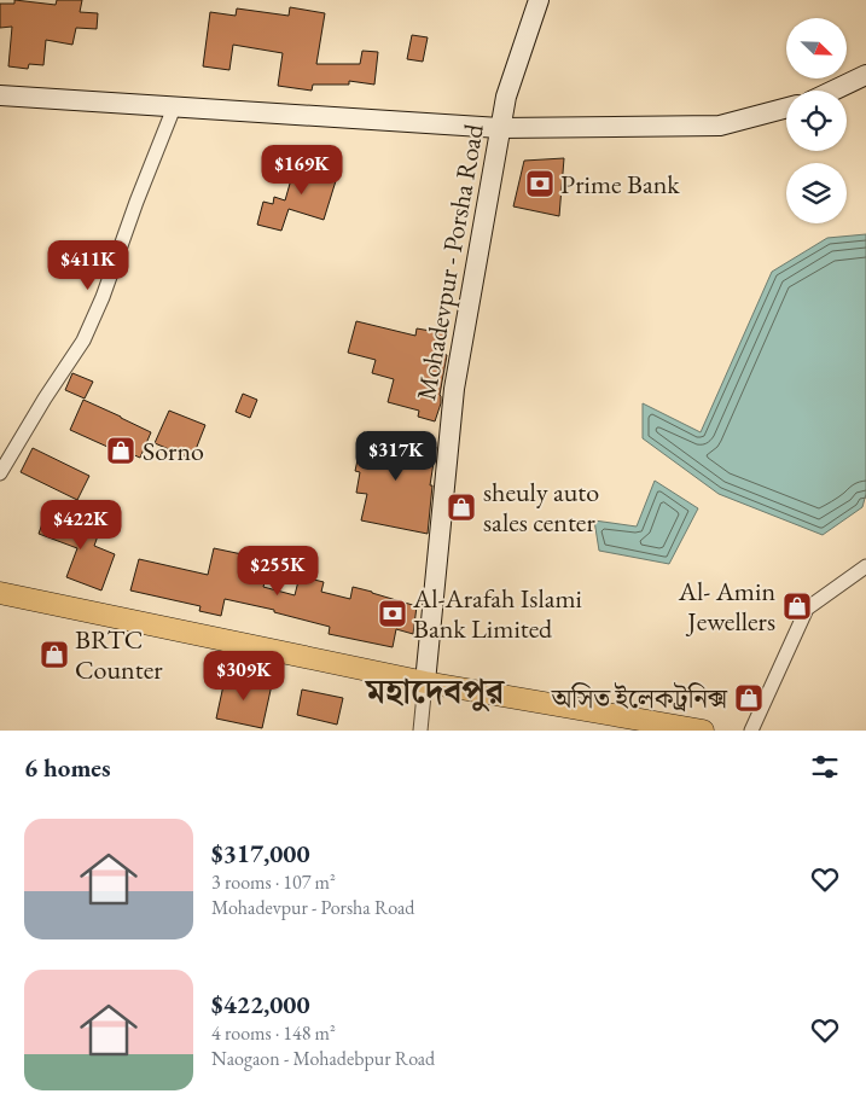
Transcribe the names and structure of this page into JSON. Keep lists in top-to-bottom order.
{
  "streets": {
    "main road": ["Mohadevpur - Porsha Road"]
  },
  "districts": ["মহাদেবপুর"],
  "places": {
    "bank": ["Prime Bank", "Al-Arafah Islami Bank Limited"],
    "shop": [
      "Sorno",
      "sheuly auto sales center",
      "Al- Amin Jewellers",
      "BRTC Counter",
      "অসিত ইলেকট্রনিক্স"
    ]
  },
  "north": "bottom right",
  "page": {
    "price": [
      "$169K",
      "$411K",
      "$317K",
      "$422K",
      "$255K",
      "$309K"
    ],
    "heading": "6 homes",
    "list": [
      {
        "name": "$317,000",
        "note": "3 rooms · 107 m² · Mohadevpur - Porsha Road"
      },
      {
        "name": "$422,000",
        "note": "4 rooms · 148 m² · Naogaon - Mohadebpur Road"
      }
    ]
  }
}
